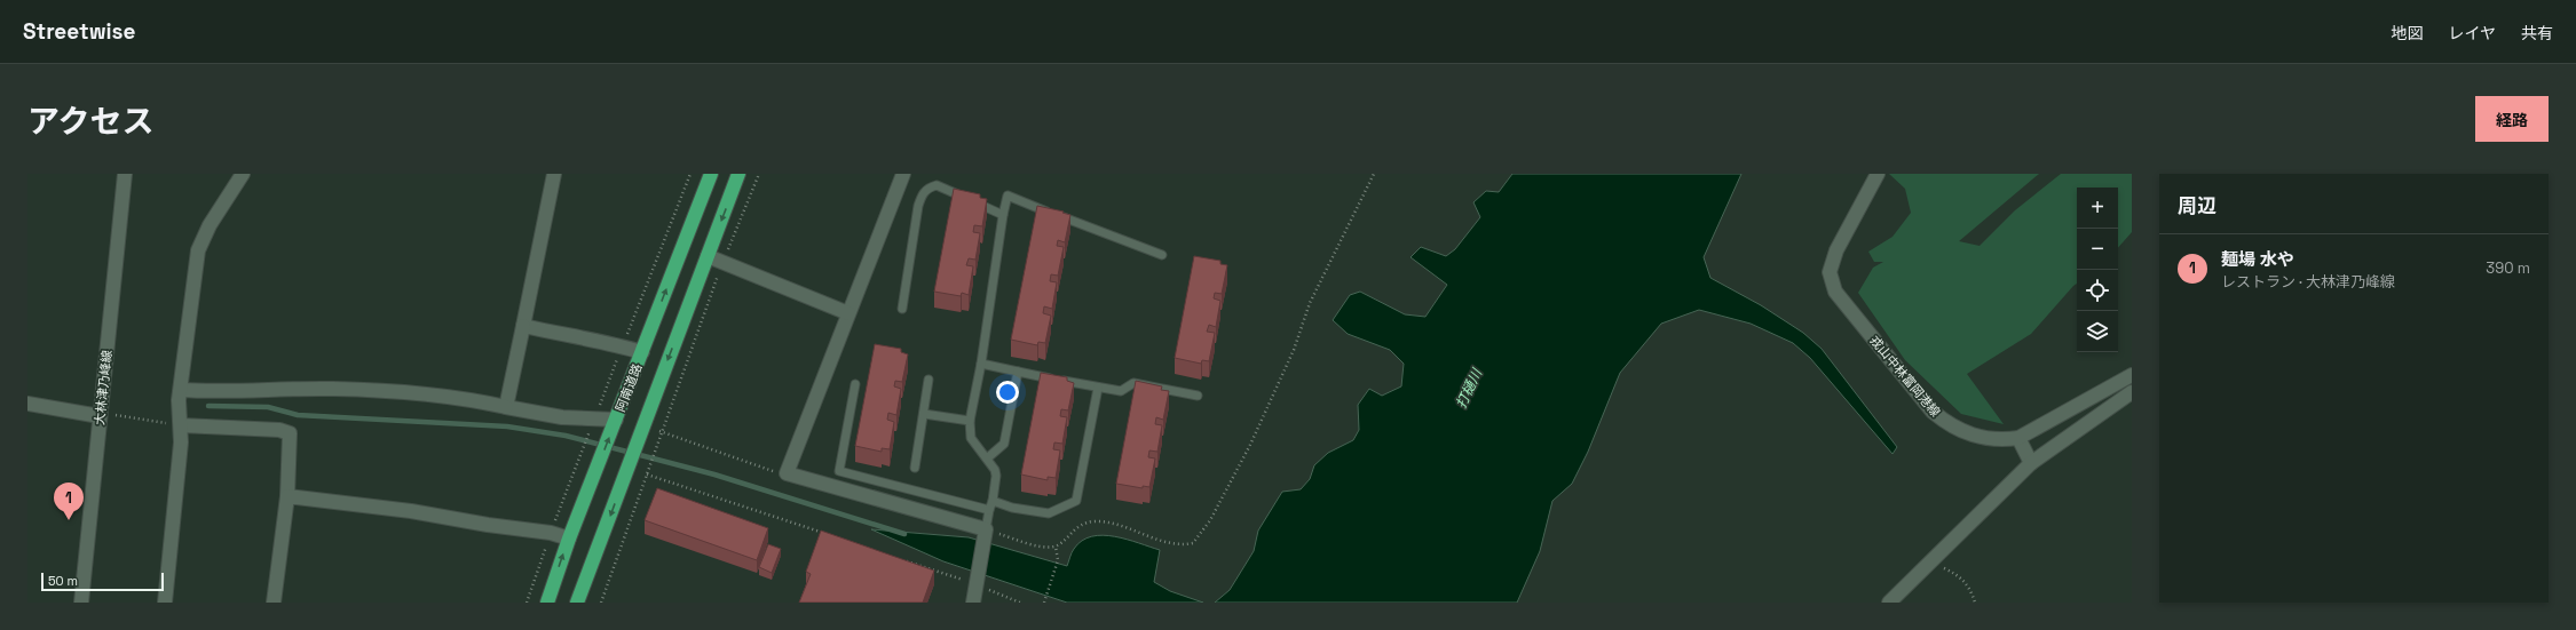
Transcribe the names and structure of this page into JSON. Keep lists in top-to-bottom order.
{
  "streets": {
    "highway": ["阿南道路"],
    "street": ["戎山中林富岡港線", "大林津乃峰線"]
  },
  "water": ["打樋川"],
  "scale_bar": "50 m",
  "page": {
    "header": "Streetwise",
    "nav": ["地図", "レイヤ", "共有"],
    "title": "アクセス",
    "buttons": "経路",
    "heading": "周辺",
    "map_buttons": ["+", "−"],
    "list": [
      {
        "mark": "1",
        "name": "麺場 水や",
        "note": "レストラン · 大林津乃峰線",
        "value": "390 m"
      }
    ],
    "pins": "1",
    "scale": "50 m"
  }
}
